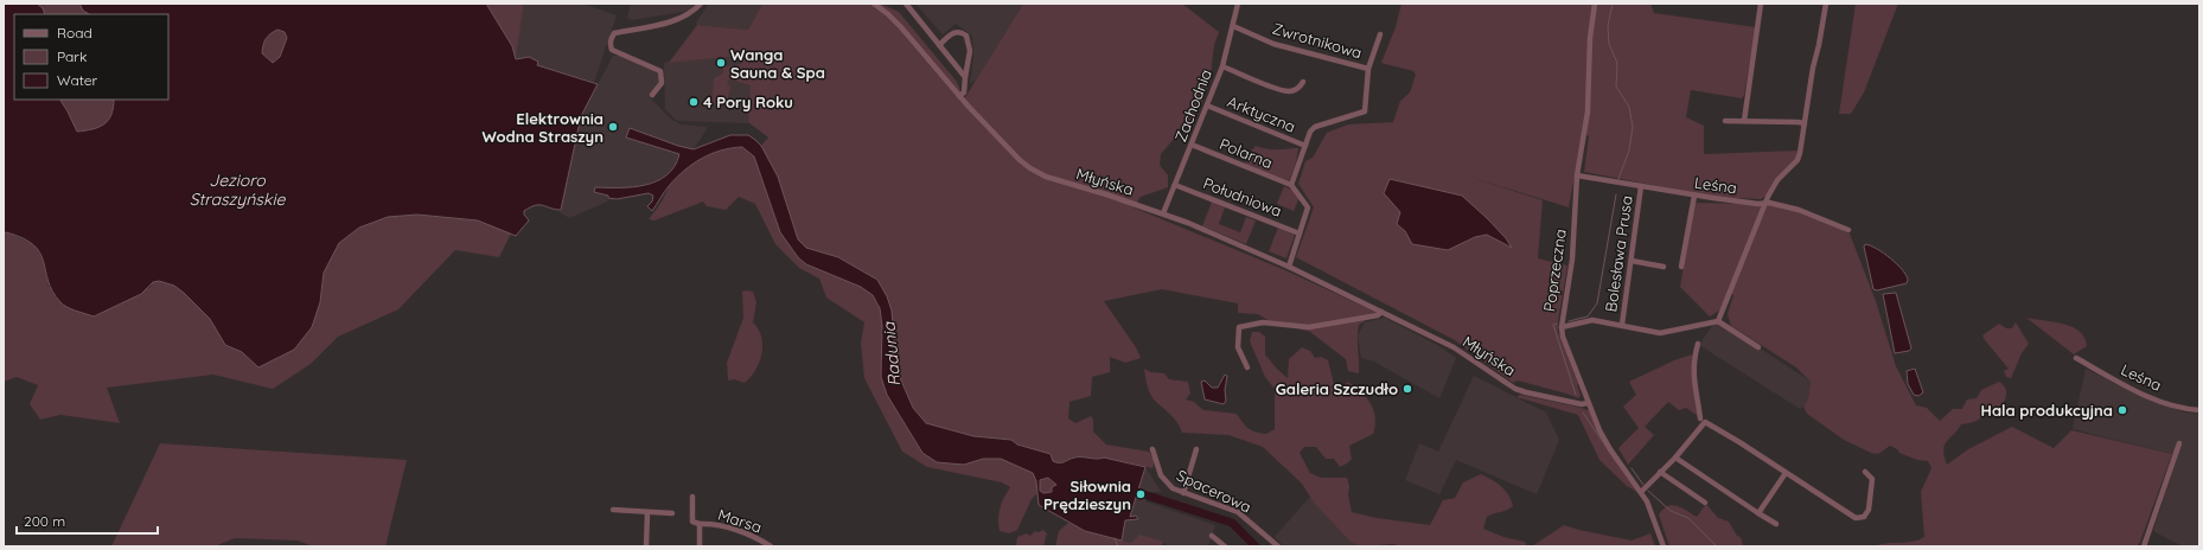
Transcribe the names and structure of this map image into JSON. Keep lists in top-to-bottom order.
{
  "streets": {
    "street": [
      "Zwrotnikowa",
      "Zachodnia",
      "Arktyczna",
      "Polarna",
      "Młyńska",
      "Leśna",
      "Południowa",
      "Bolesława Prusa",
      "Poprzeczna",
      "Spacerowa",
      "Marsa"
    ]
  },
  "crossings": [
    ["Zwrotnikowa", "Zachodnia"],
    ["Zachodnia", "Arktyczna"],
    ["Zachodnia", "Polarna"],
    ["Zachodnia", "Młyńska"],
    ["Zachodnia", "Południowa"],
    ["Młyńska", "Poprzeczna"],
    ["Leśna", "Bolesława Prusa"],
    ["Leśna", "Poprzeczna"]
  ],
  "water": ["Jezioro Straszyńskie", "Radunia"],
  "places": [
    "Wanga Sauna & Spa",
    "4 Pory Roku",
    "Elektrownia Wodna Straszyn",
    "Galeria Szczudło",
    "Hala produkcyjna",
    "Siłownia Prędzieszyn"
  ],
  "legend": ["Road", "Park", "Water"],
  "scale_bar": "200 m"
}
